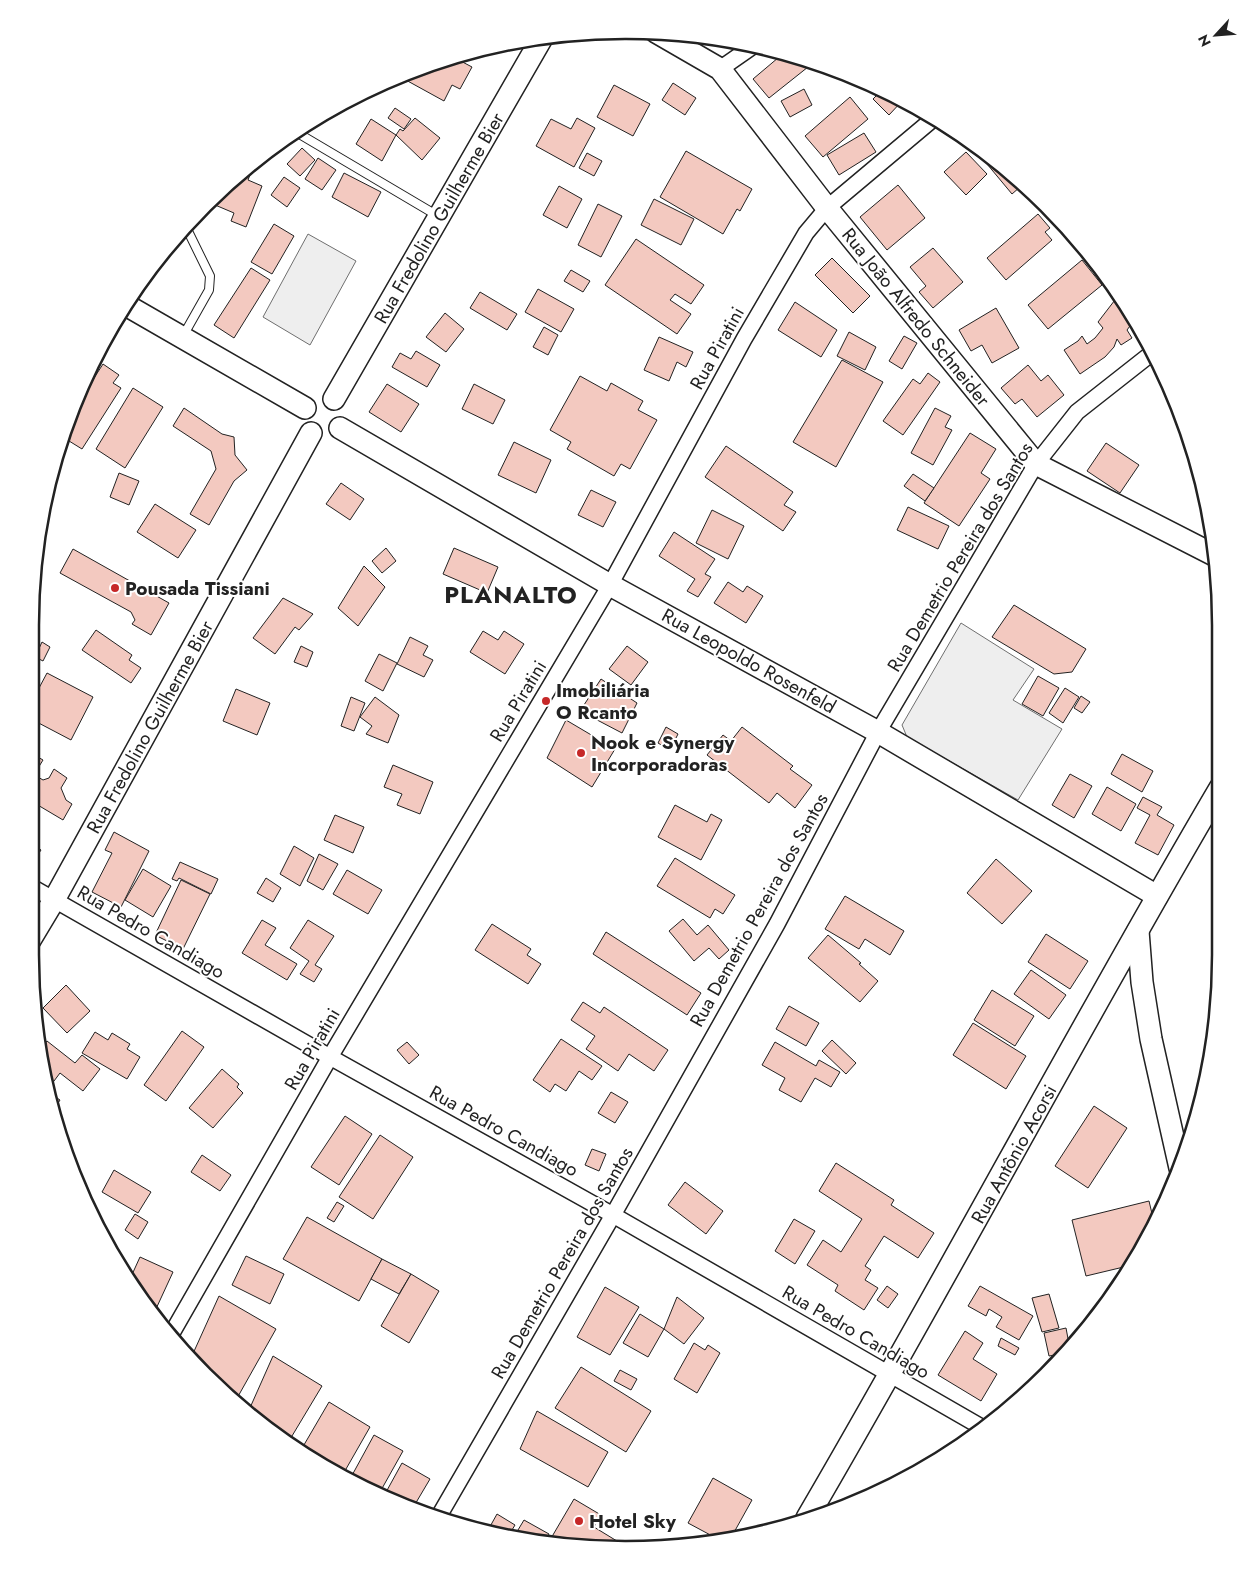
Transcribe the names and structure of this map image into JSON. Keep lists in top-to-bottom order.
{
  "streets": {
    "street": [
      "Rua Fredolino Guilherme Bier",
      "Rua João Alfredo Schneider",
      "Rua Piratini",
      "Rua Demetrio Pereira dos Santos",
      "Rua Leopoldo Rosenfeld",
      "Rua Pedro Candiago",
      "Rua Antônio Acorsi"
    ]
  },
  "crossings": [
    ["Rua Fredolino Guilherme Bier", "Rua Leopoldo Rosenfeld"],
    ["Rua Fredolino Guilherme Bier", "Rua Pedro Candiago"],
    ["Rua João Alfredo Schneider", "Rua Piratini"],
    ["Rua João Alfredo Schneider", "Rua Demetrio Pereira dos Santos"],
    ["Rua Piratini", "Rua Leopoldo Rosenfeld"],
    ["Rua Piratini", "Rua Pedro Candiago"],
    ["Rua Demetrio Pereira dos Santos", "Rua Leopoldo Rosenfeld"],
    ["Rua Demetrio Pereira dos Santos", "Rua Pedro Candiago"],
    ["Rua Leopoldo Rosenfeld", "Rua Antônio Acorsi"],
    ["Rua Pedro Candiago", "Rua Antônio Acorsi"]
  ],
  "districts": ["PLANALTO"],
  "places": [
    "Pousada Tissiani",
    "Imobiliária O Rcanto",
    "Nook e Synergy Incorporadoras",
    "Hotel Sky"
  ],
  "north": "bottom left"
}
